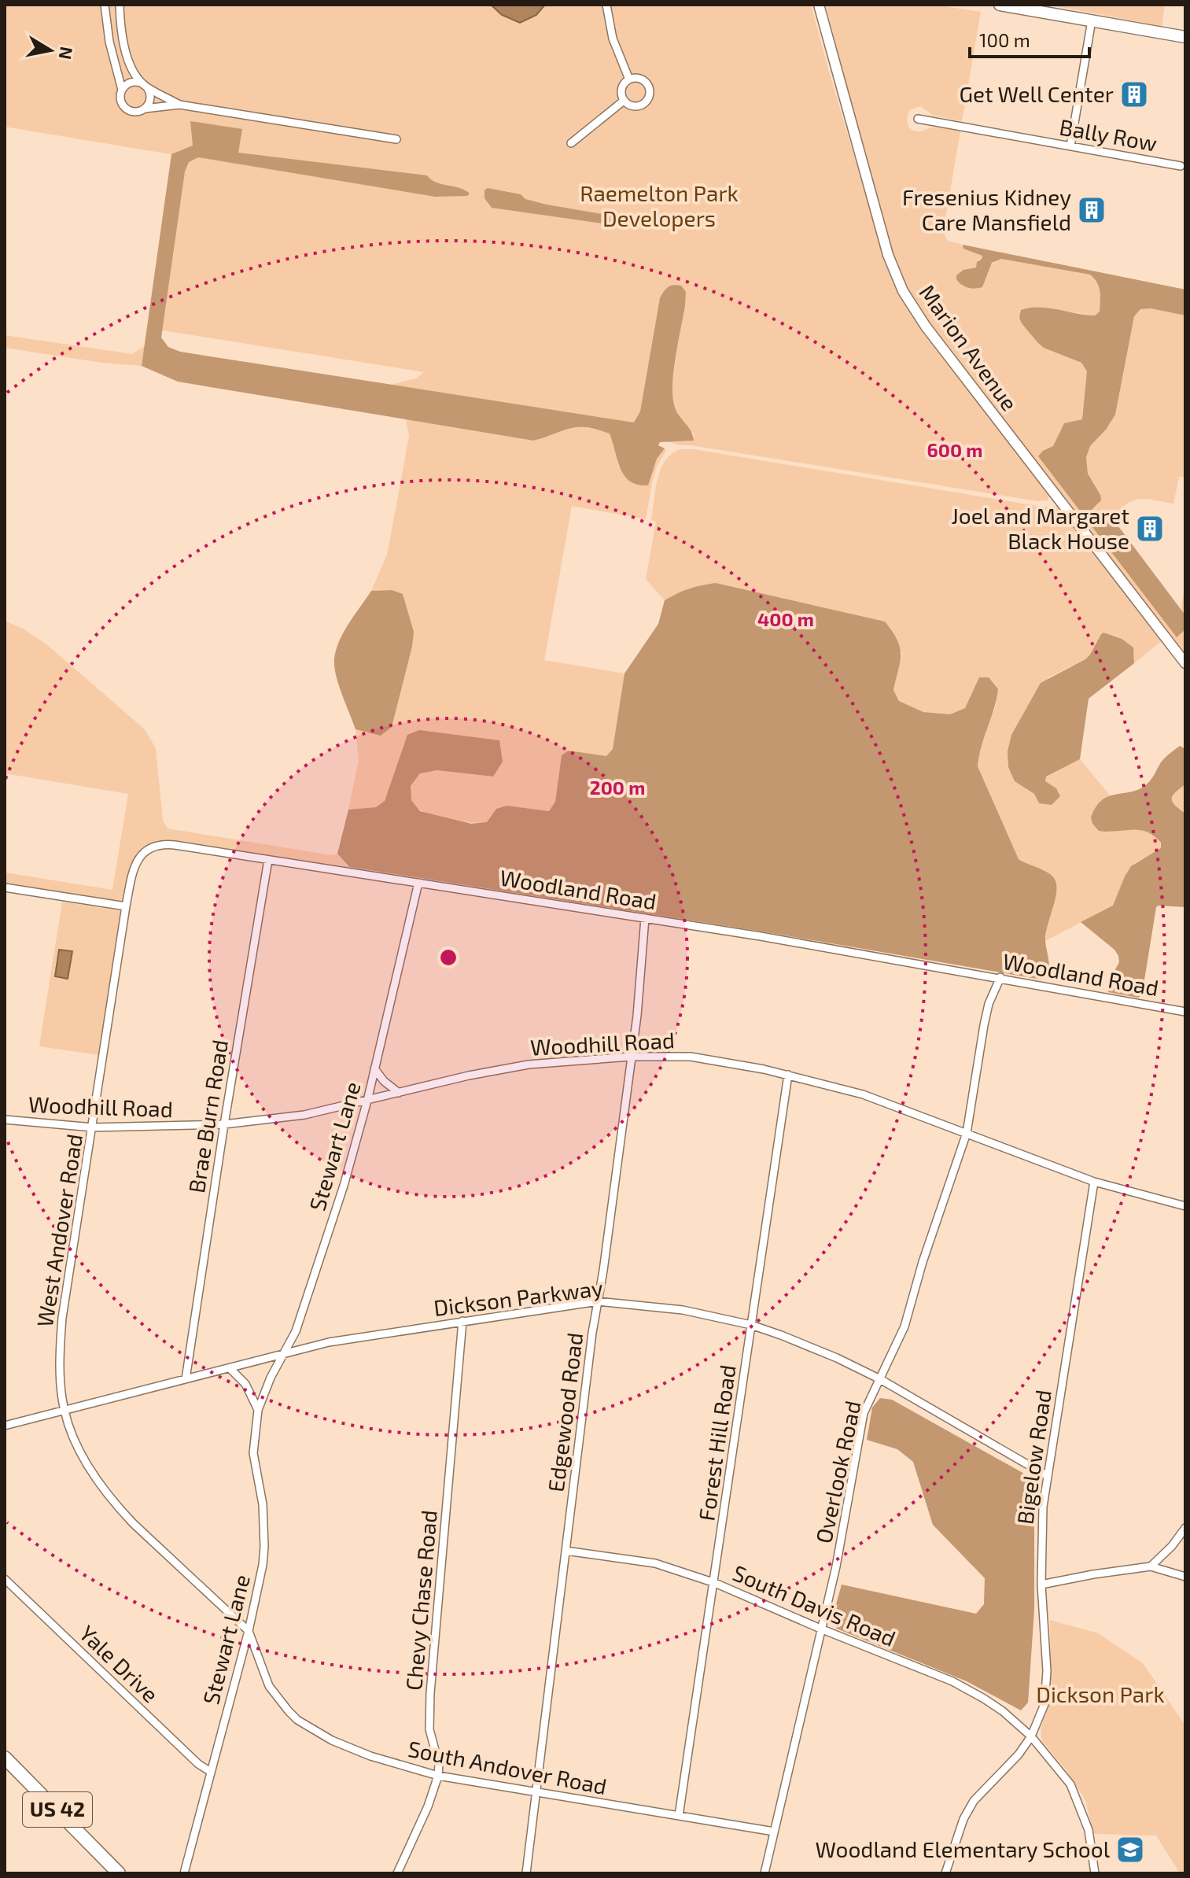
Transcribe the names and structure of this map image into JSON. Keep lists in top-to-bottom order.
{
  "streets": {
    "main road": ["US 42"],
    "street": [
      "Bally Row",
      "Marion Avenue",
      "Woodland Road",
      "Woodhill Road",
      "Brae Burn Road",
      "Stewart Lane",
      "West Andover Road",
      "Dickson Parkway",
      "Edgewood Road",
      "Forest Hill Road",
      "Bigelow Road",
      "Overlook Road",
      "Chevy Chase Road",
      "South Davis Road",
      "Yale Drive",
      "South Andover Road"
    ]
  },
  "crossings": [
    ["Woodland Road", "Brae Burn Road"],
    ["Woodland Road", "Stewart Lane"],
    ["Woodland Road", "West Andover Road"],
    ["Woodland Road", "Edgewood Road"],
    ["Woodland Road", "Overlook Road"],
    ["Woodhill Road", "Brae Burn Road"],
    ["Woodhill Road", "Stewart Lane"],
    ["Woodhill Road", "West Andover Road"],
    ["Woodhill Road", "Edgewood Road"],
    ["Woodhill Road", "Forest Hill Road"],
    ["Woodhill Road", "Bigelow Road"],
    ["Woodhill Road", "Overlook Road"],
    ["Brae Burn Road", "Dickson Parkway"],
    ["Stewart Lane", "Dickson Parkway"],
    ["Stewart Lane", "Yale Drive"],
    ["Stewart Lane", "South Andover Road"],
    ["West Andover Road", "Dickson Parkway"],
    ["West Andover Road", "South Andover Road"],
    ["Dickson Parkway", "Edgewood Road"],
    ["Dickson Parkway", "Forest Hill Road"],
    ["Dickson Parkway", "Bigelow Road"],
    ["Dickson Parkway", "Overlook Road"],
    ["Dickson Parkway", "Chevy Chase Road"],
    ["Dickson Parkway", "South Andover Road"],
    ["Edgewood Road", "South Davis Road"],
    ["Edgewood Road", "South Andover Road"],
    ["Forest Hill Road", "South Davis Road"],
    ["Forest Hill Road", "South Andover Road"],
    ["Bigelow Road", "South Davis Road"],
    ["Overlook Road", "South Davis Road"],
    ["Overlook Road", "South Andover Road"],
    ["Chevy Chase Road", "South Andover Road"]
  ],
  "parks": ["Raemelton Park Developers", "Dickson Park"],
  "places": {
    "building": ["Get Well Center", "Fresenius Kidney Care Mansfield", "Joel and Margaret Black House"],
    "school or university": ["Woodland Elementary School"]
  },
  "scale_bar": "100 m",
  "north": "right",
  "rings": ["600 m", "400 m", "200 m"]
}
